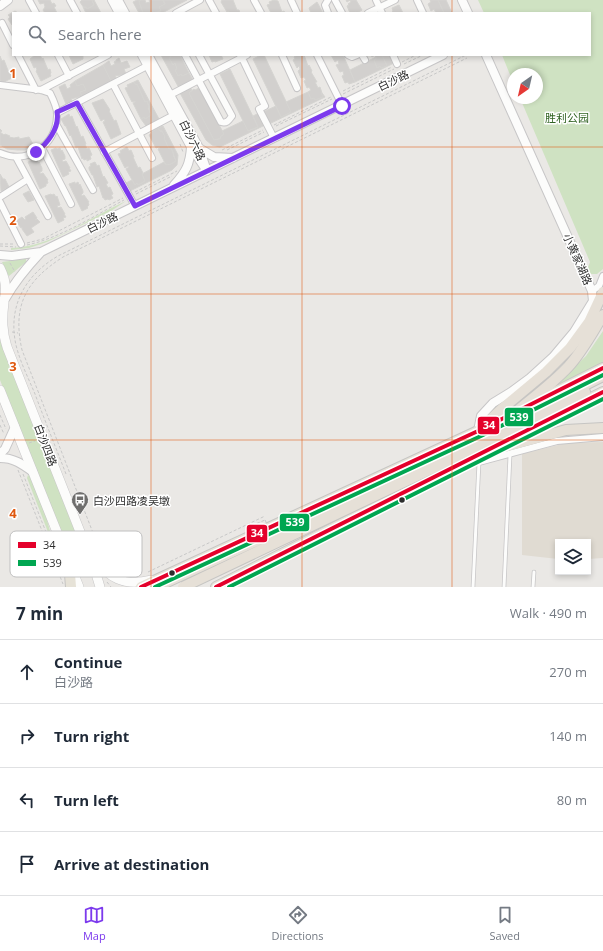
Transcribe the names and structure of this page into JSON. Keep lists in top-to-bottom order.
{
  "streets": {
    "main road": ["白沙四路"],
    "street": ["白沙路", "白沙六路", "小黄家湖路"]
  },
  "crossings": [
    ["白沙路", "白沙六路"]
  ],
  "parks": ["胜利公园"],
  "places": {
    "bus stop": ["白沙四路凌吴墩"]
  },
  "lines": ["transit line 34", "transit line 539"],
  "legend": ["34", "539"],
  "north": "bottom left",
  "page": {
    "search": "Search here",
    "heading": ["7 min", "Walk · 490 m"],
    "list": [
      ["Continue", "白沙路", "270 m"],
      ["Turn right", "140 m"],
      ["Turn left", "80 m"],
      "Arrive at destination"
    ],
    "nav": ["Map", "Directions", "Saved"]
  },
  "grid": {
    "rows": [
      "1",
      "2",
      "3",
      "4"
    ]
  }
}
